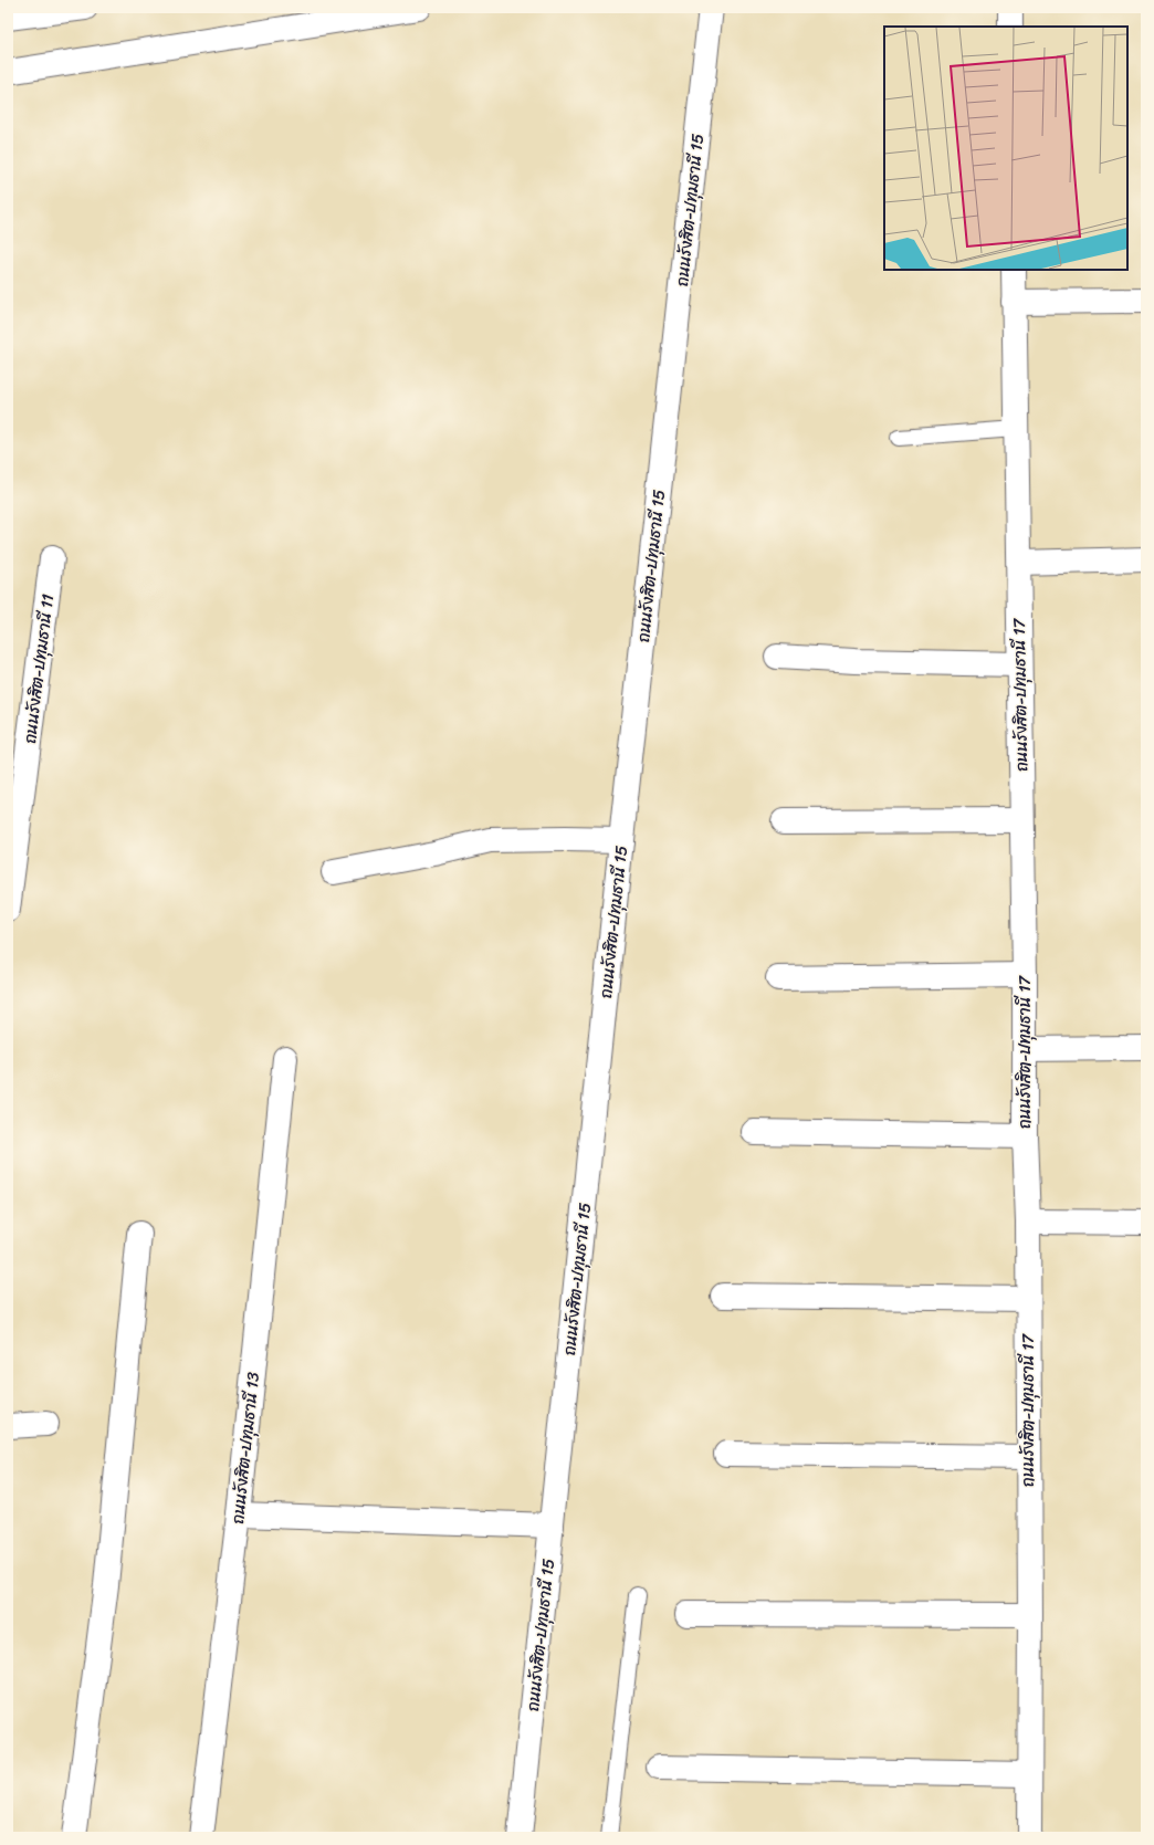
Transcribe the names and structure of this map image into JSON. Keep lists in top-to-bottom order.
{
  "streets": {
    "street": [
      "ถนนรังสิต-ปทุมธานี 15",
      "ถนนรังสิต-ปทุมธานี 11",
      "ถนนรังสิต-ปทุมธานี 17",
      "ถนนรังสิต-ปทุมธานี 13"
    ]
  }
}
